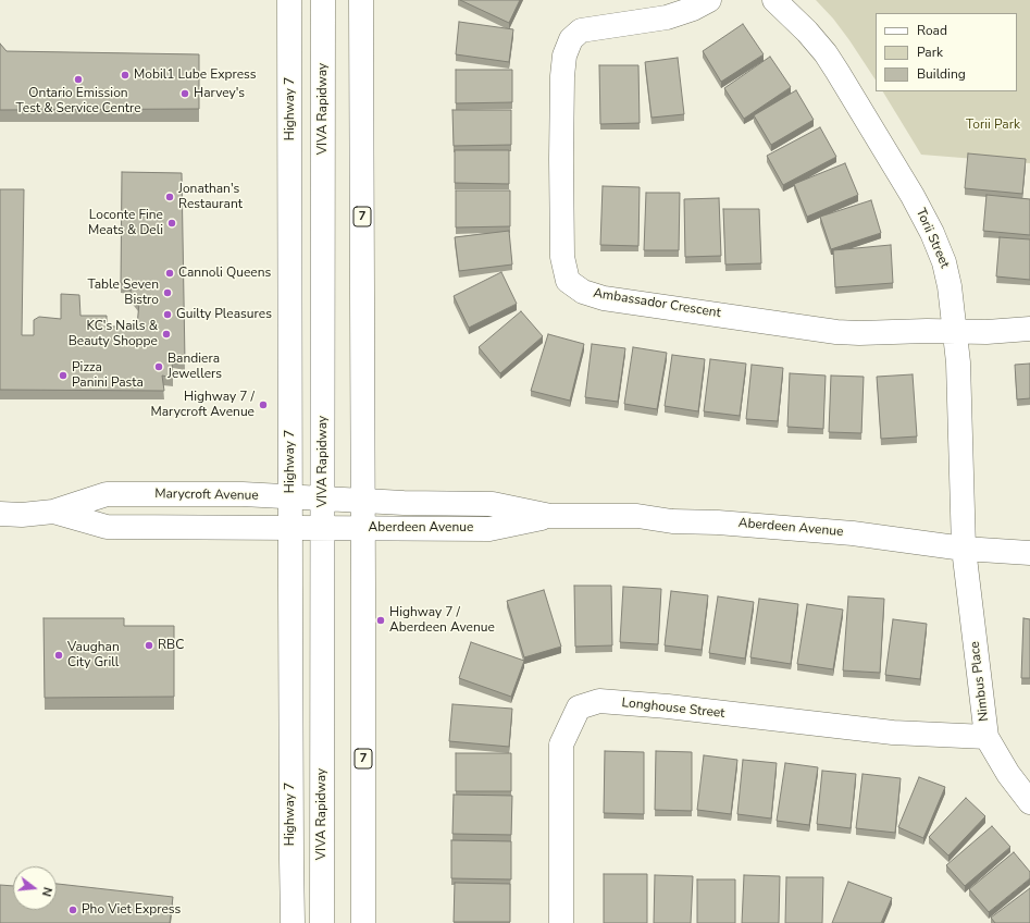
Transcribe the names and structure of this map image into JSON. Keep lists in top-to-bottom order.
{
  "streets": {
    "street": [
      "Highway 7",
      "VIVA Rapidway",
      "7",
      "Torii Street",
      "Ambassador Crescent",
      "Marycroft Avenue",
      "Aberdeen Avenue",
      "Nimbus Place",
      "Longhouse Street"
    ]
  },
  "crossings": [
    ["Highway 7", "Marycroft Avenue"],
    ["Highway 7", "Aberdeen Avenue"],
    ["VIVA Rapidway", "Marycroft Avenue"],
    ["VIVA Rapidway", "Aberdeen Avenue"],
    ["7", "Marycroft Avenue"],
    ["7", "Aberdeen Avenue"],
    ["Torii Street", "Ambassador Crescent"],
    ["Torii Street", "Aberdeen Avenue"],
    ["Torii Street", "Nimbus Place"],
    ["Marycroft Avenue", "Aberdeen Avenue"],
    ["Aberdeen Avenue", "Nimbus Place"],
    ["Nimbus Place", "Longhouse Street"]
  ],
  "parks": ["Torii Park"],
  "places": [
    "Mobil1 Lube Express",
    "Ontario Emission Test & Service Centre",
    "Harvey's",
    "Jonathan's Restaurant",
    "Loconte Fine Meats & Deli",
    "Cannoli Queens",
    "Table Seven Bistro",
    "Guilty Pleasures",
    "KC's Nails & Beauty Shoppe",
    "Bandiera Jewellers",
    "Pizza Panini Pasta",
    "Highway 7 / Marycroft Avenue",
    "Highway 7 / Aberdeen Avenue",
    "RBC",
    "Vaughan City Grill",
    "Pho Viet Express"
  ],
  "legend": ["Road", "Park", "Building"],
  "north": "right"
}
